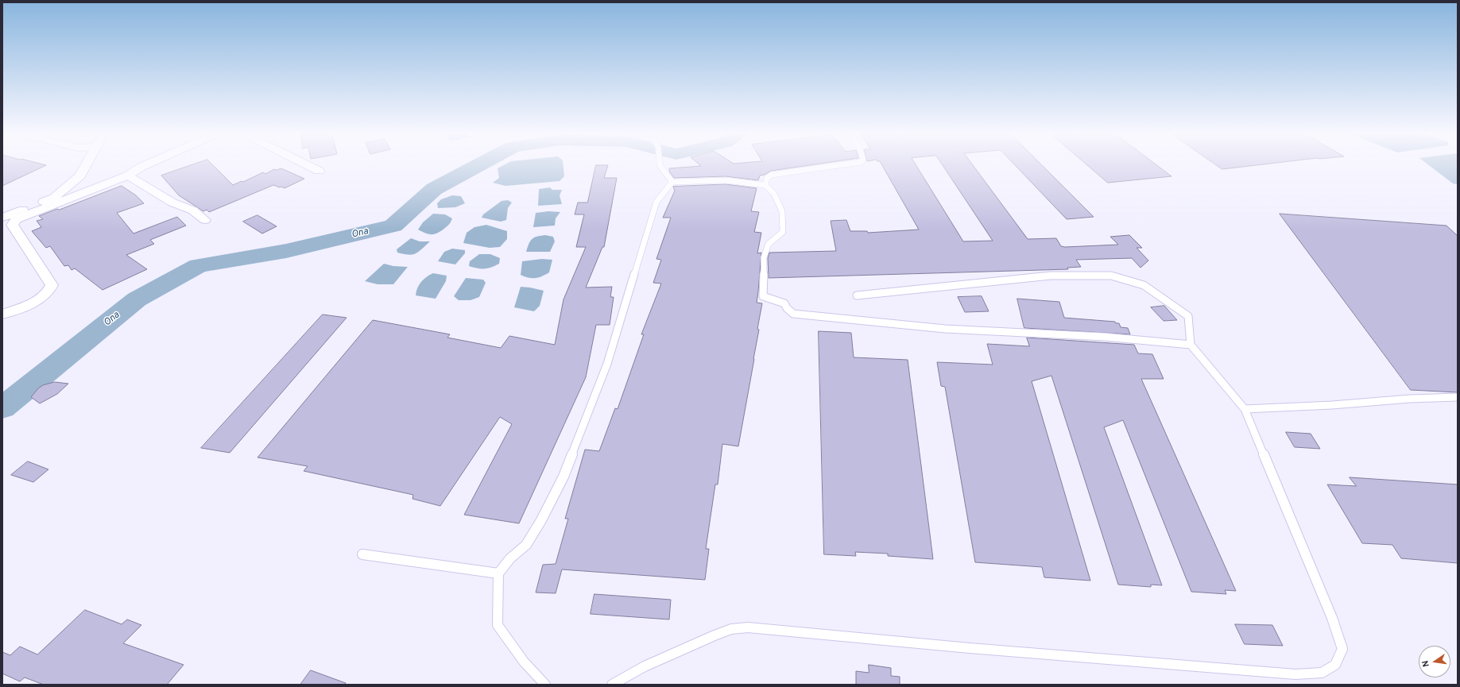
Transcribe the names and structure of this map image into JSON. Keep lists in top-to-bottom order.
{
  "water": ["Ona"],
  "north": "left"
}
